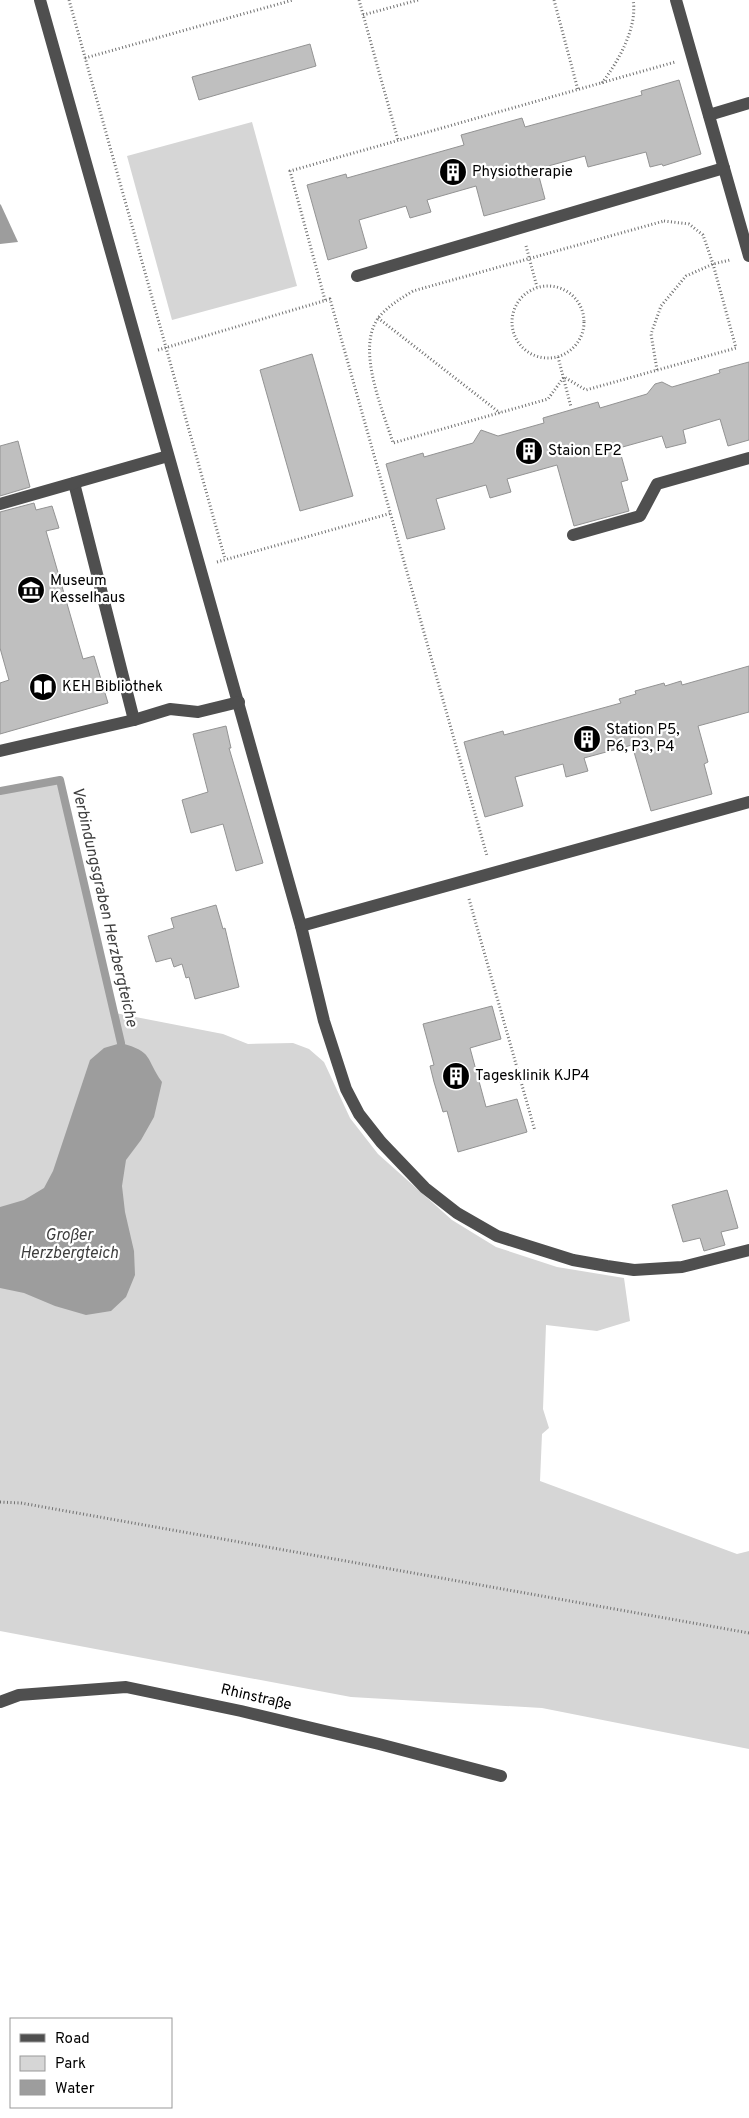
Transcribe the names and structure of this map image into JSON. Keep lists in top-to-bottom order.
{
  "streets": {
    "lane": ["Rhinstraße"]
  },
  "water": ["Verbindungsgraben Herzbergteiche", "Großer Herzbergteich"],
  "places": {
    "building": [
      "Physiotherapie",
      "Staion EP2",
      "Station P5, P6, P3, P4",
      "Tagesklinik KJP4"
    ],
    "museum": ["Museum Kesselhaus"],
    "library": ["KEH Bibliothek"]
  },
  "legend": ["Road", "Park", "Water"]
}
